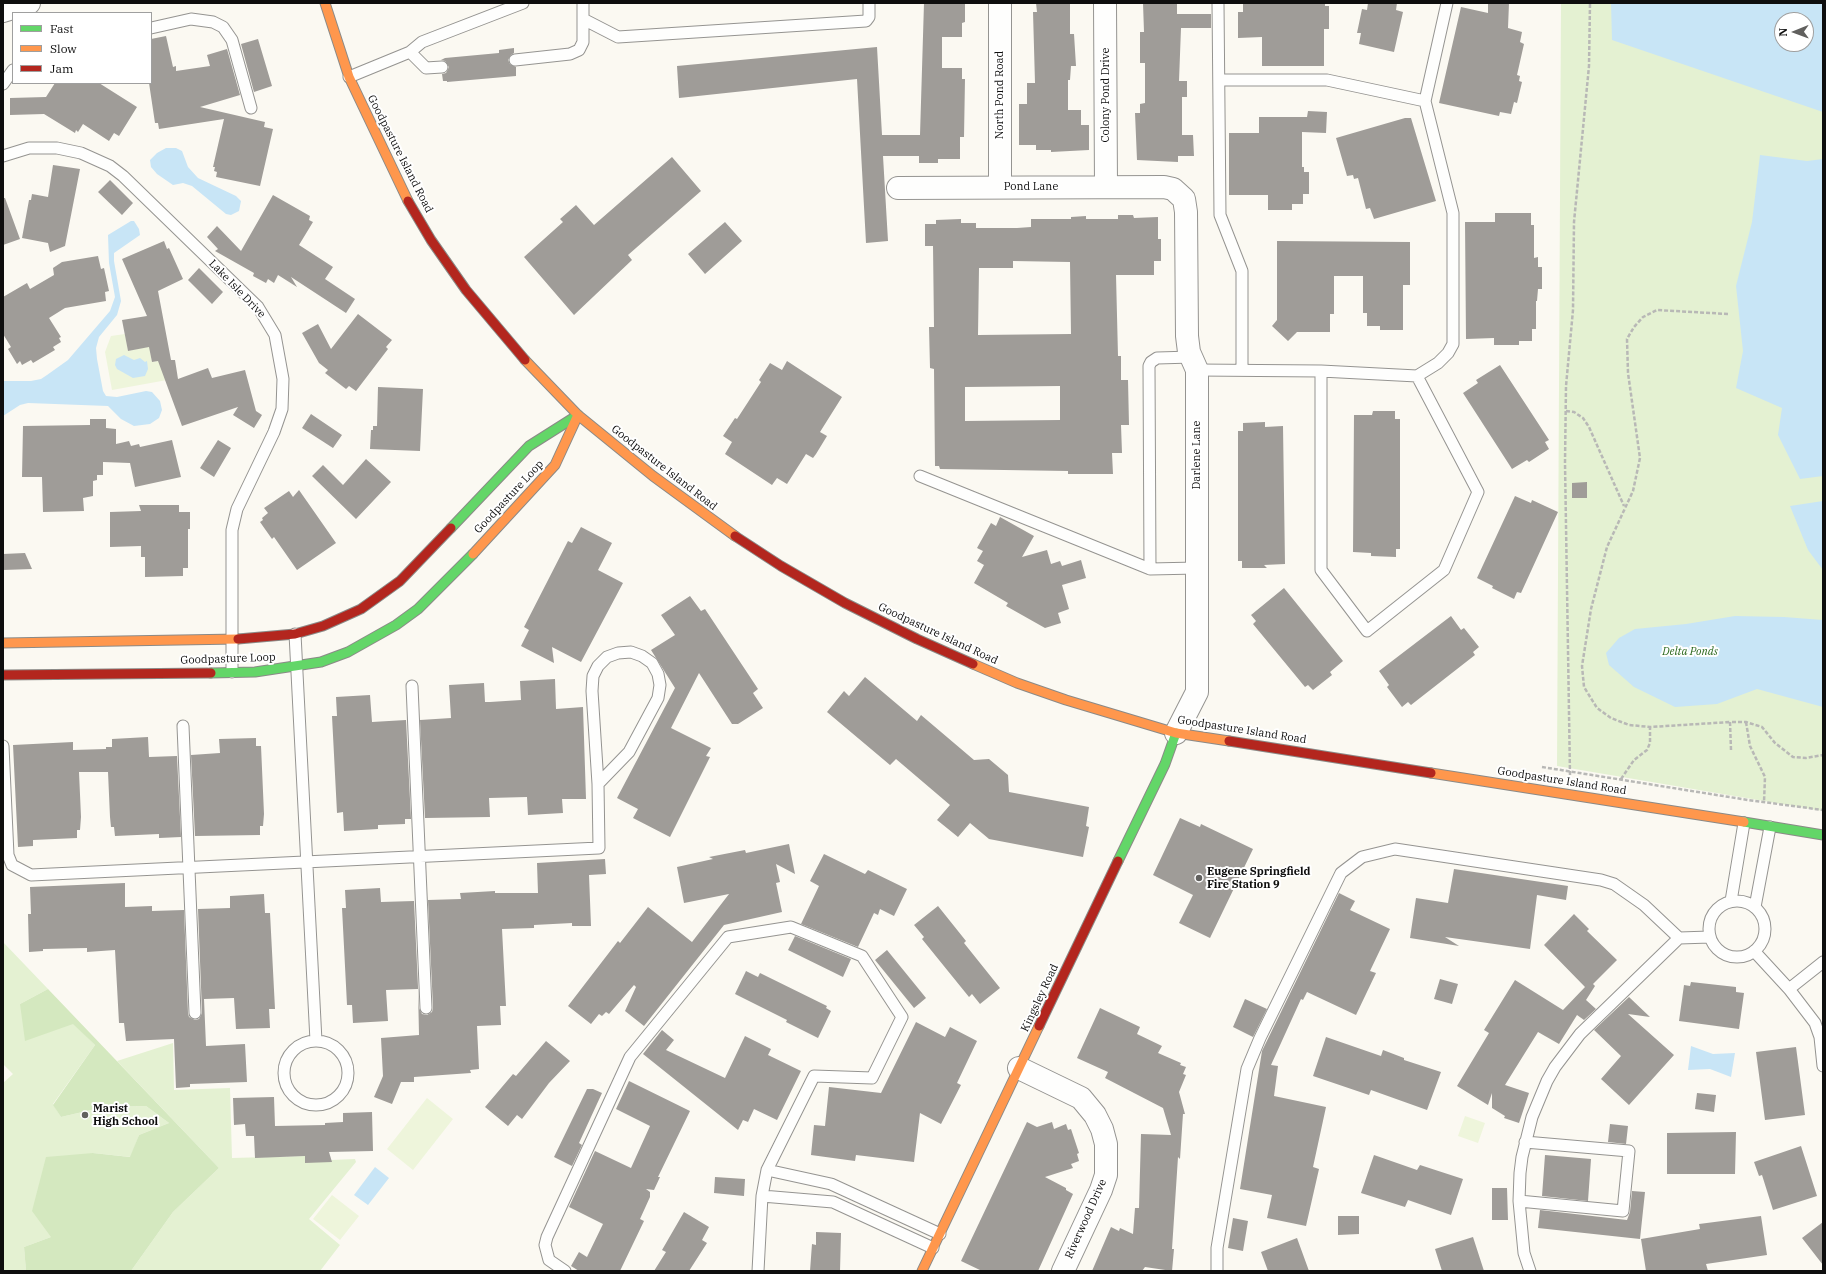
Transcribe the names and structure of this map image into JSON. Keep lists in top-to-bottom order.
{
  "streets": {
    "street": [
      "North Pond Road",
      "Colony Pond Drive",
      "Goodpasture Island Road",
      "Pond Lane",
      "Darlene Lane",
      "Goodpasture Loop",
      "Kingsley Road",
      "Riverwood Drive"
    ],
    "lane": ["Lake Isle Drive"]
  },
  "crossings": [
    ["North Pond Road", "Pond Lane"],
    ["Colony Pond Drive", "Pond Lane"],
    ["Goodpasture Island Road", "Darlene Lane"],
    ["Goodpasture Island Road", "Goodpasture Loop"],
    ["Goodpasture Island Road", "Kingsley Road"],
    ["Pond Lane", "Darlene Lane"],
    ["Lake Isle Drive", "Goodpasture Loop"],
    ["Darlene Lane", "Kingsley Road"],
    ["Kingsley Road", "Riverwood Drive"]
  ],
  "parks": ["Delta Ponds"],
  "places": ["Eugene Springfield Fire Station 9", "Marist High School"],
  "legend": ["Fast", "Slow", "Jam"],
  "north": "left"
}
